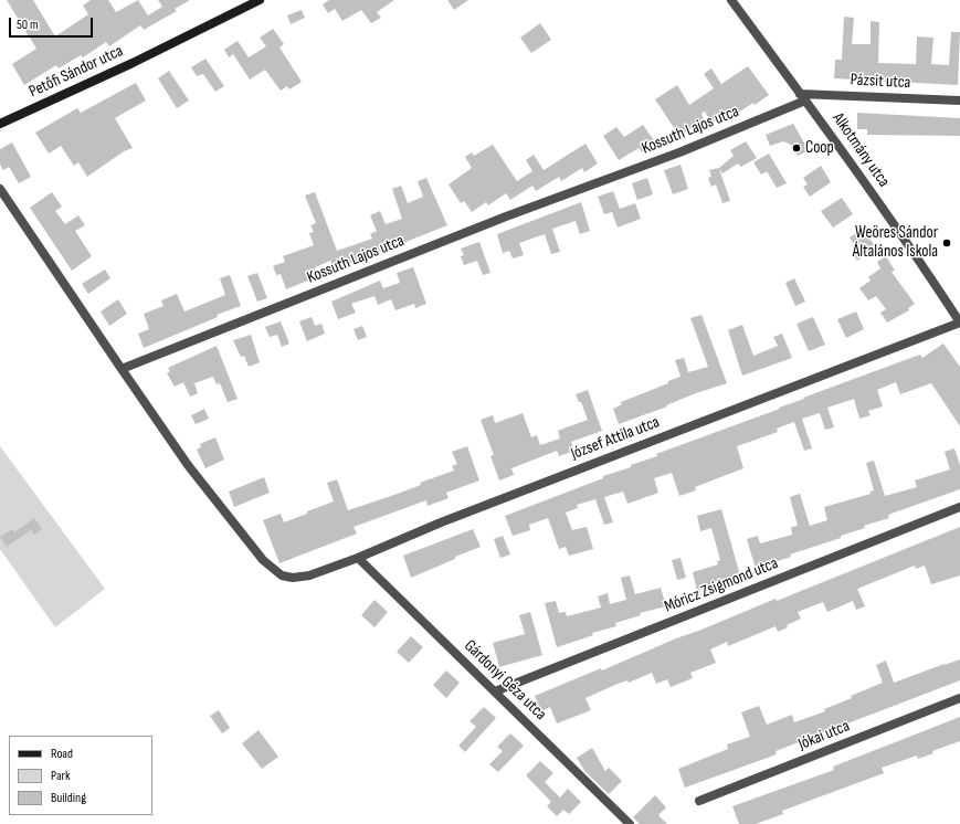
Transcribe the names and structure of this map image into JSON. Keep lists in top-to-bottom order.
{
  "streets": {
    "main road": ["Petőfi Sándor utca"],
    "street": [
      "Pázsit utca",
      "Kossuth Lajos utca",
      "Alkotmány utca",
      "József Attila utca",
      "Móricz Zsigmond utca",
      "Gárdonyi Géza utca",
      "Jókai utca"
    ]
  },
  "crossings": [
    ["Pázsit utca", "Kossuth Lajos utca"],
    ["Pázsit utca", "Alkotmány utca"],
    ["Kossuth Lajos utca", "Alkotmány utca"],
    ["Kossuth Lajos utca", "József Attila utca"],
    ["Alkotmány utca", "József Attila utca"],
    ["József Attila utca", "Gárdonyi Géza utca"],
    ["Móricz Zsigmond utca", "Gárdonyi Géza utca"]
  ],
  "places": ["Coop", "Weöres Sándor Általános Iskola"],
  "legend": ["Road", "Park", "Building"],
  "scale_bar": "50 m"
}
